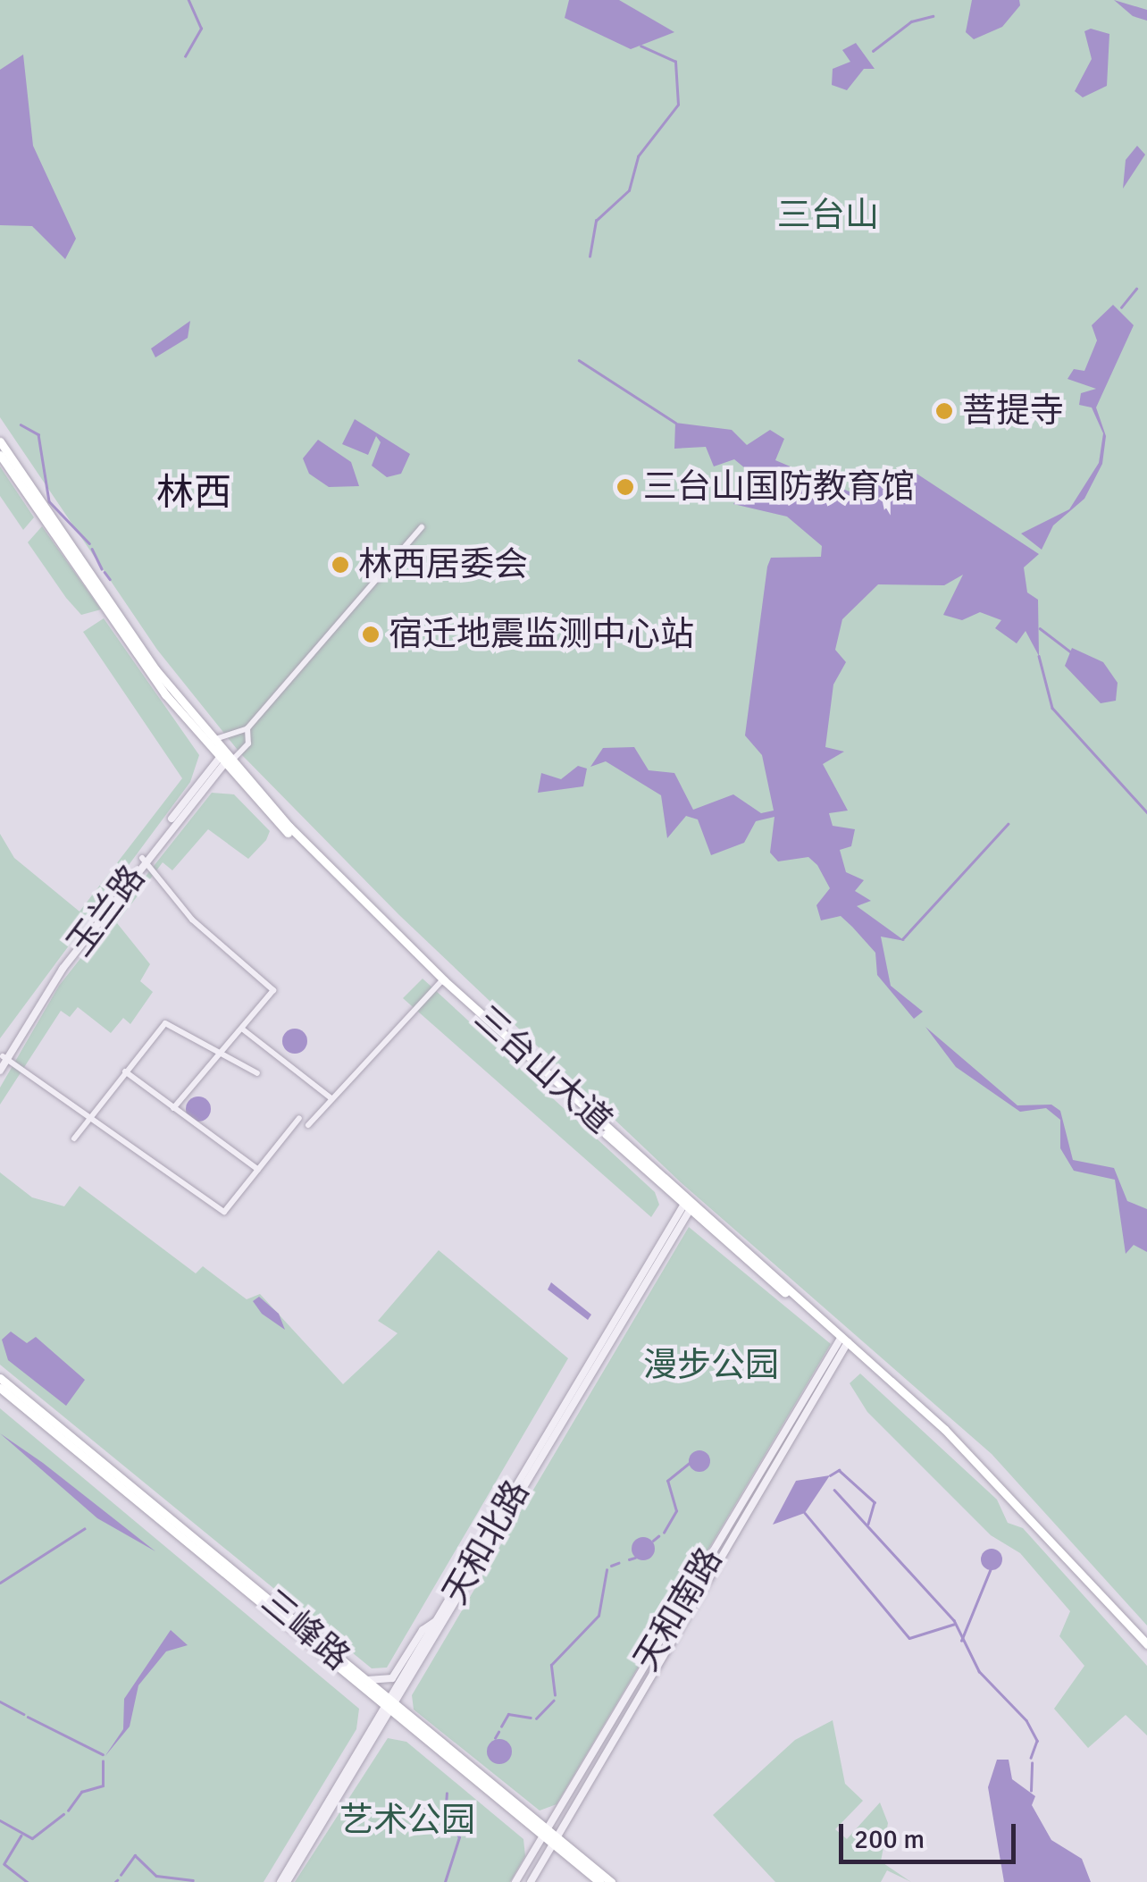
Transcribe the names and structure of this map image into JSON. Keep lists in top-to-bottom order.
{
  "streets": {
    "main road": ["三台山大道", "三峰路"],
    "street": ["玉兰路", "天和北路", "天和南路"]
  },
  "crossings": [
    ["玉兰路", "三台山大道"],
    ["三台山大道", "天和北路"],
    ["三台山大道", "天和南路"],
    ["天和北路", "三峰路"],
    ["天和南路", "三峰路"]
  ],
  "districts": ["林西"],
  "parks": ["三台山", "漫步公园", "艺术公园"],
  "places": [
    "菩提寺",
    "三台山国防教育馆",
    "林西居委会",
    "宿迁地震监测中心站"
  ],
  "scale_bar": "200 m"
}
